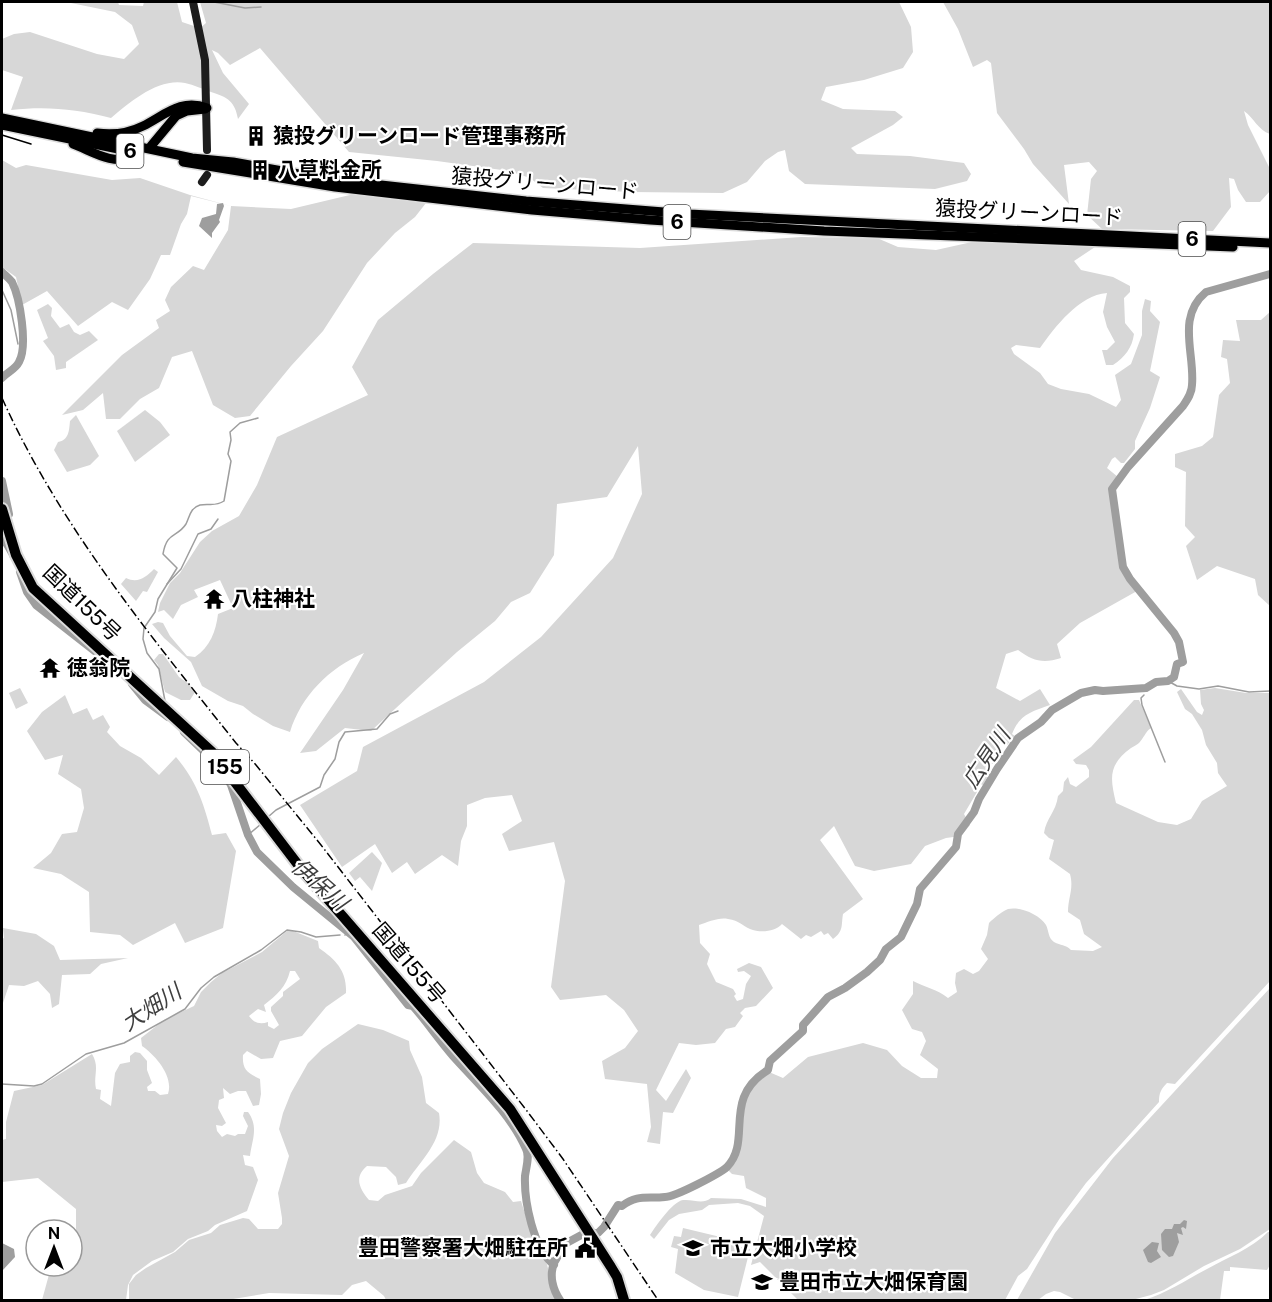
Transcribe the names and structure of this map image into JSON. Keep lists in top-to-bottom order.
{
  "streets": {
    "highway": ["国道155号", "155"],
    "main road": ["6", "猿投グリーンロード"]
  },
  "water": ["広見川", "伊保川", "大畑川"],
  "places": {
    "building": ["猿投グリーンロード管理事務所", "八草料金所"],
    "temple": ["八柱神社", "徳翁院"],
    "public building": ["豊田警察署大畑駐在所"],
    "school or university": ["市立大畑小学校", "豊田市立大畑保育園"]
  },
  "north": "top"
}
